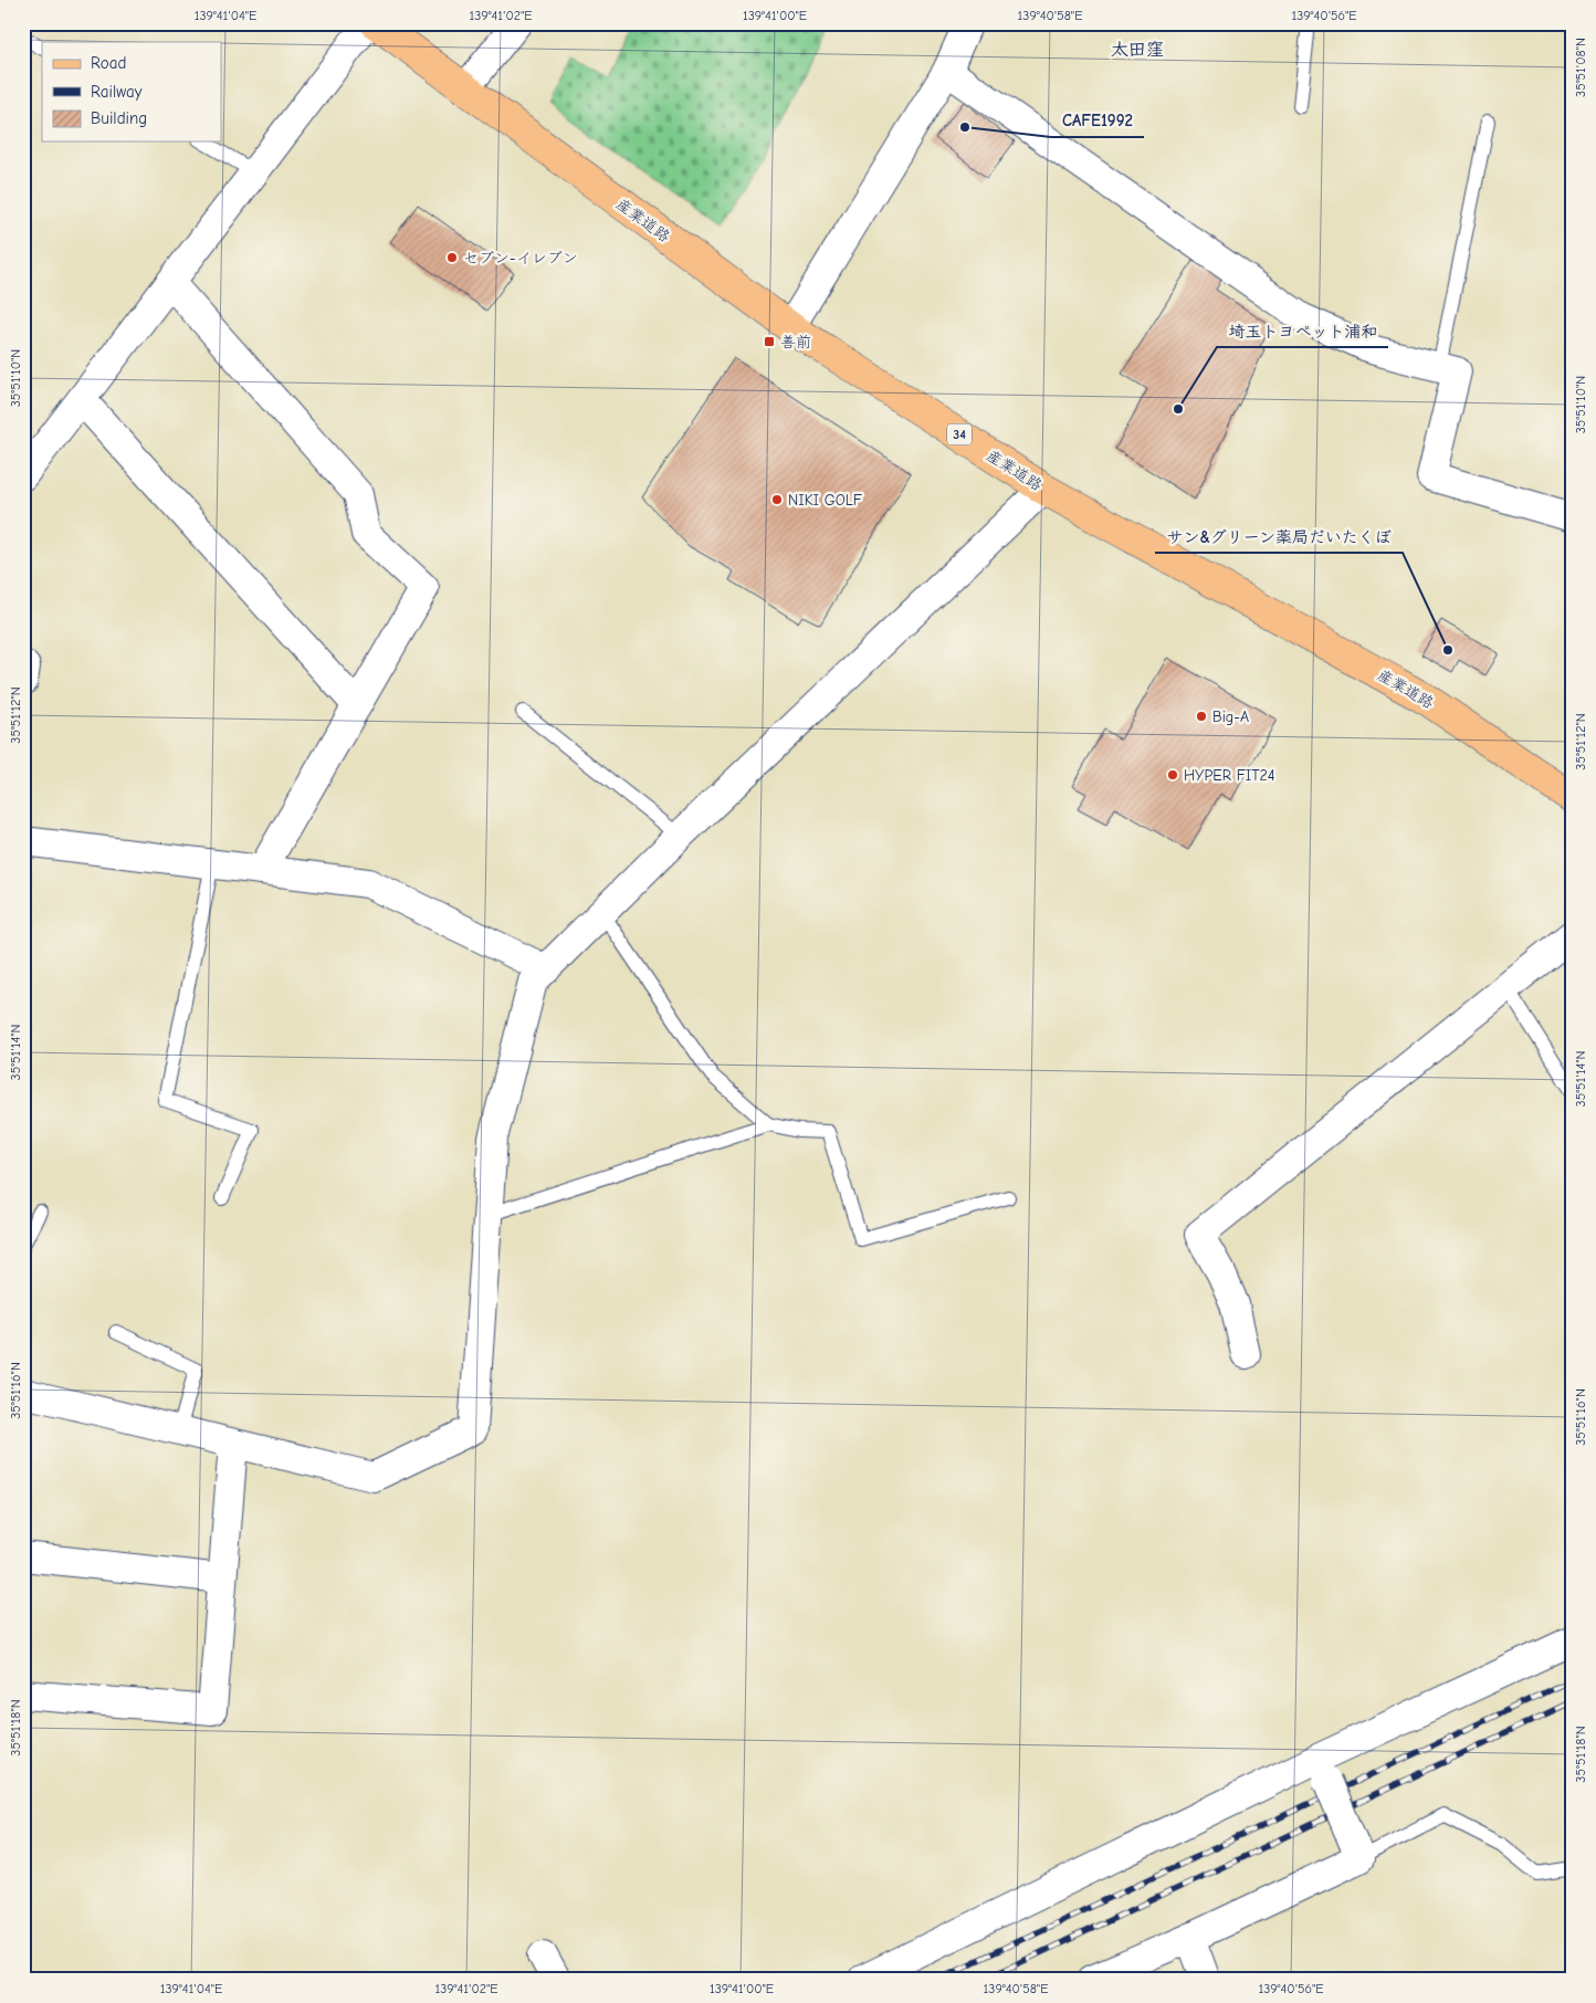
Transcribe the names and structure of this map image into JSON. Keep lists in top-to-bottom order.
{
  "streets": {
    "main road": ["産業道路", "34"]
  },
  "districts": ["太田窪"],
  "places": {
    "other": [
      "CAFE1992",
      "セブン-イレブン",
      "埼玉トヨペット浦和",
      "NIKI GOLF",
      "サン&グリーン薬局だいたくぼ",
      "Big-A",
      "HYPER FIT24"
    ],
    "transit": ["善前"]
  },
  "legend": ["Road", "Railway", "Building"],
  "coordinates": [
    "139°41'04\"E",
    "139°41'02\"E",
    "139°41'00\"E",
    "139°40'58\"E",
    "139°40'56\"E",
    "35°51'08\"N",
    "35°51'10\"N",
    "35°51'12\"N",
    "35°51'14\"N",
    "35°51'16\"N",
    "35°51'18\"N"
  ]
}
